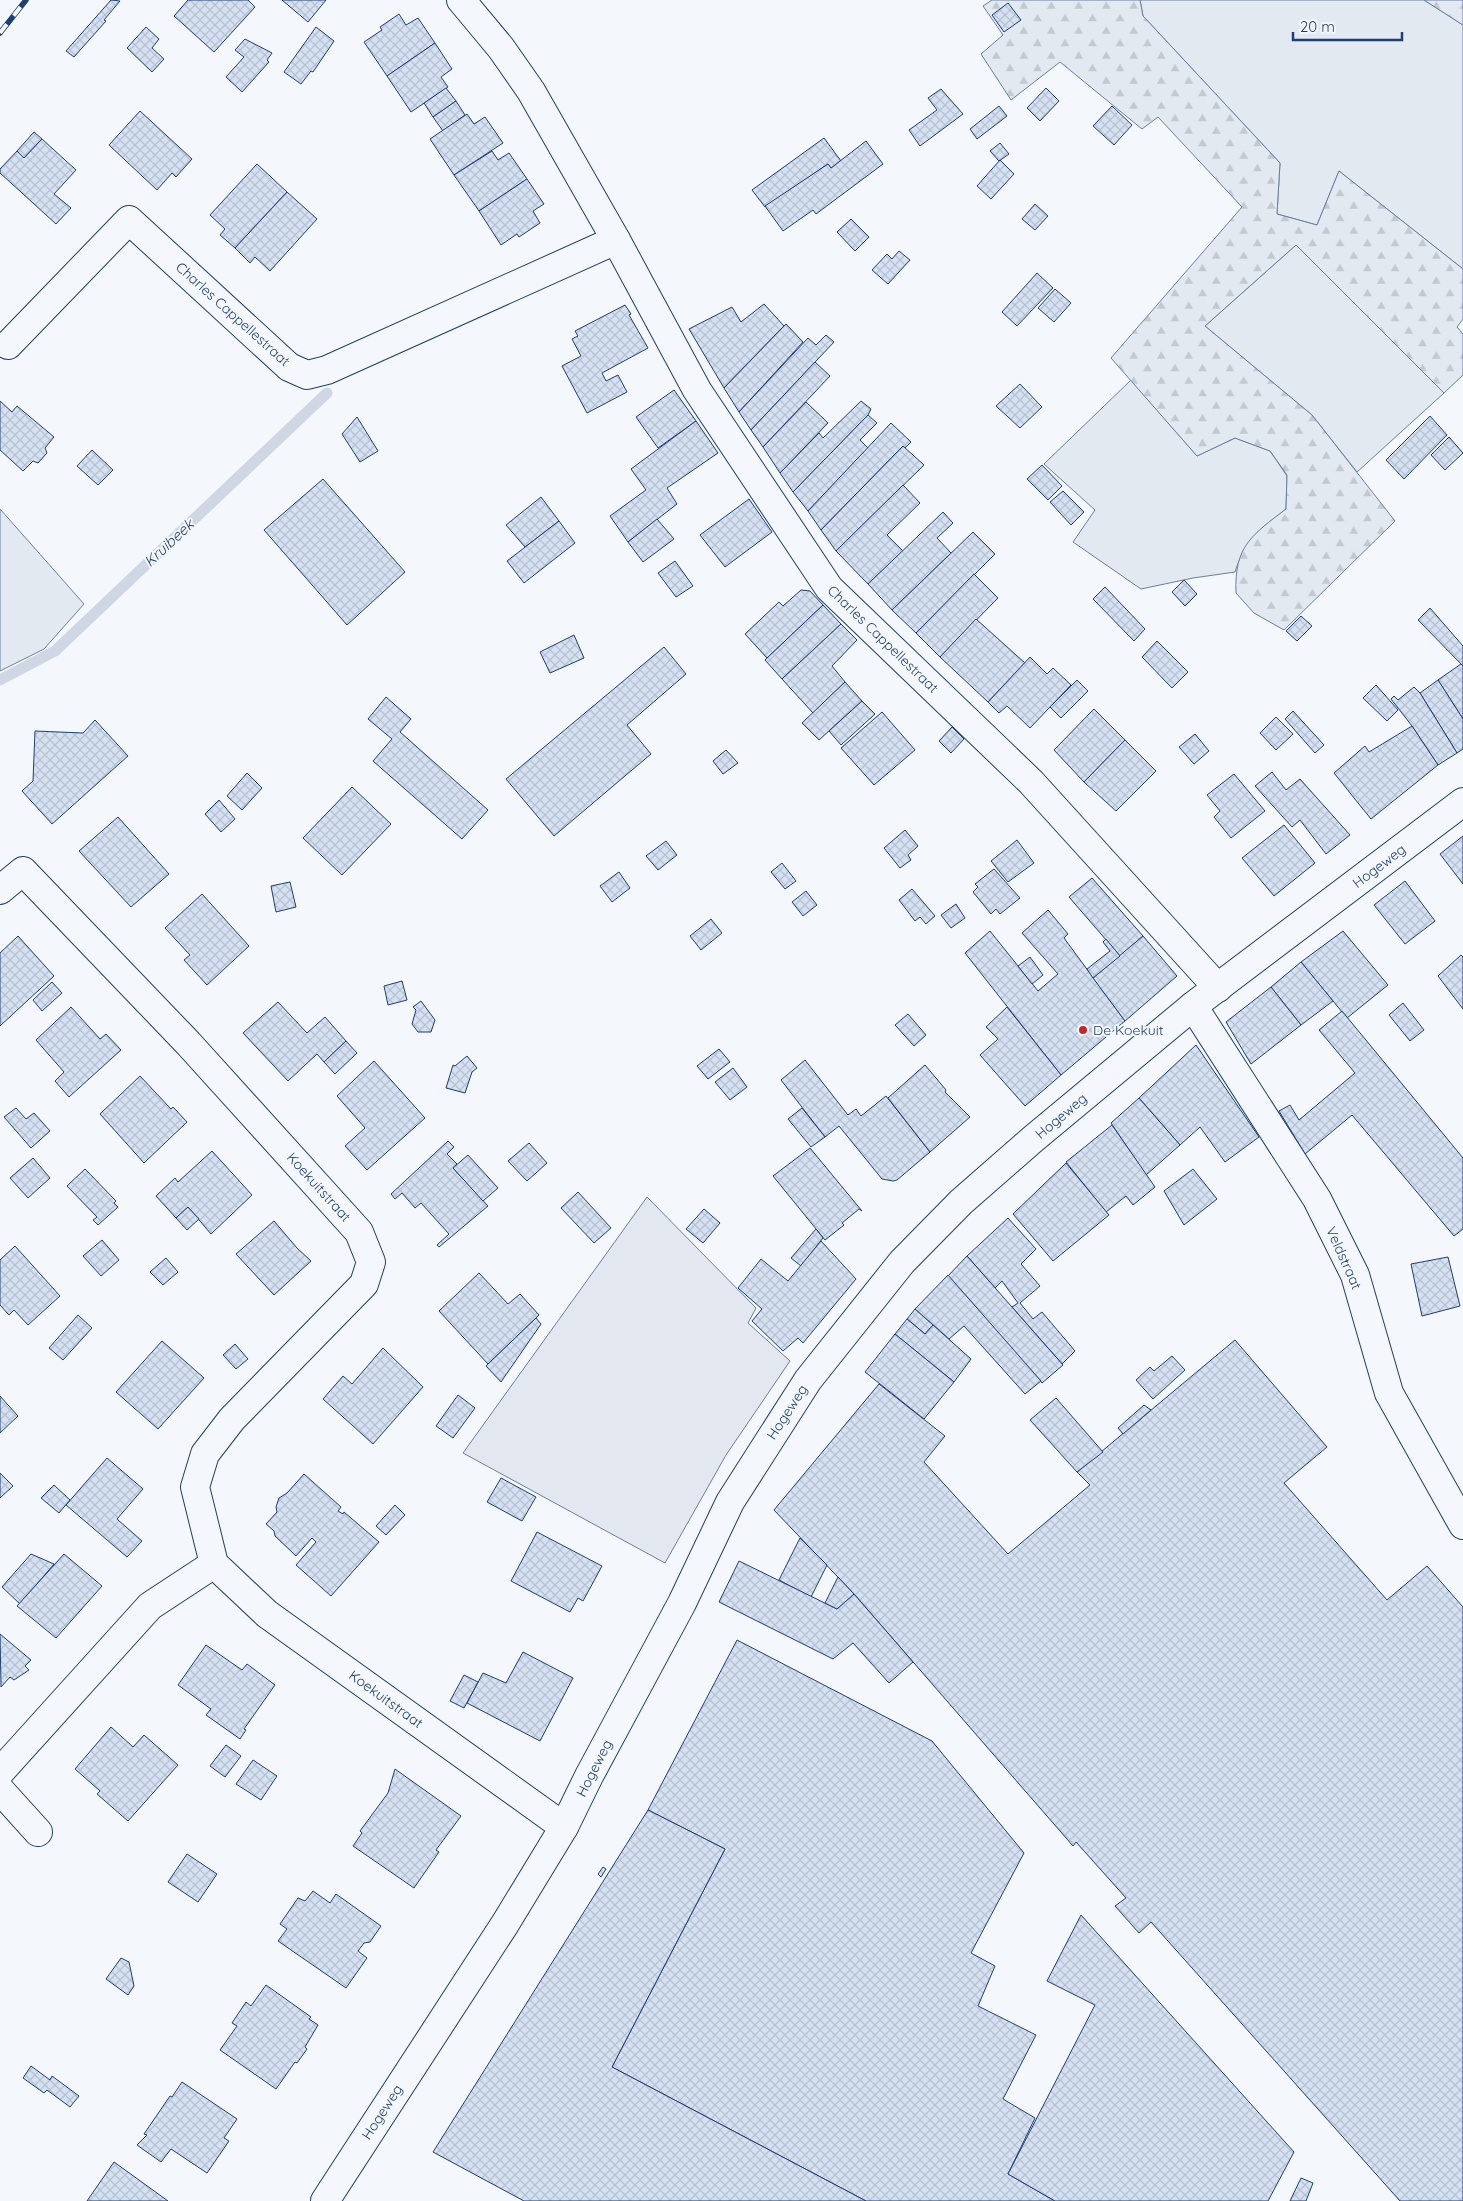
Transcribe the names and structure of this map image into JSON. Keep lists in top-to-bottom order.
{
  "streets": {
    "street": [
      "Charles Cappellestraat",
      "Hogeweg",
      "Koekuitstraat",
      "Veldstraat"
    ]
  },
  "crossings": [
    ["Charles Cappellestraat", "Hogeweg"],
    ["Hogeweg", "Koekuitstraat"],
    ["Hogeweg", "Veldstraat"]
  ],
  "water": ["Kruibeek"],
  "places": ["De Koekuit"],
  "scale_bar": "20 m"
}
